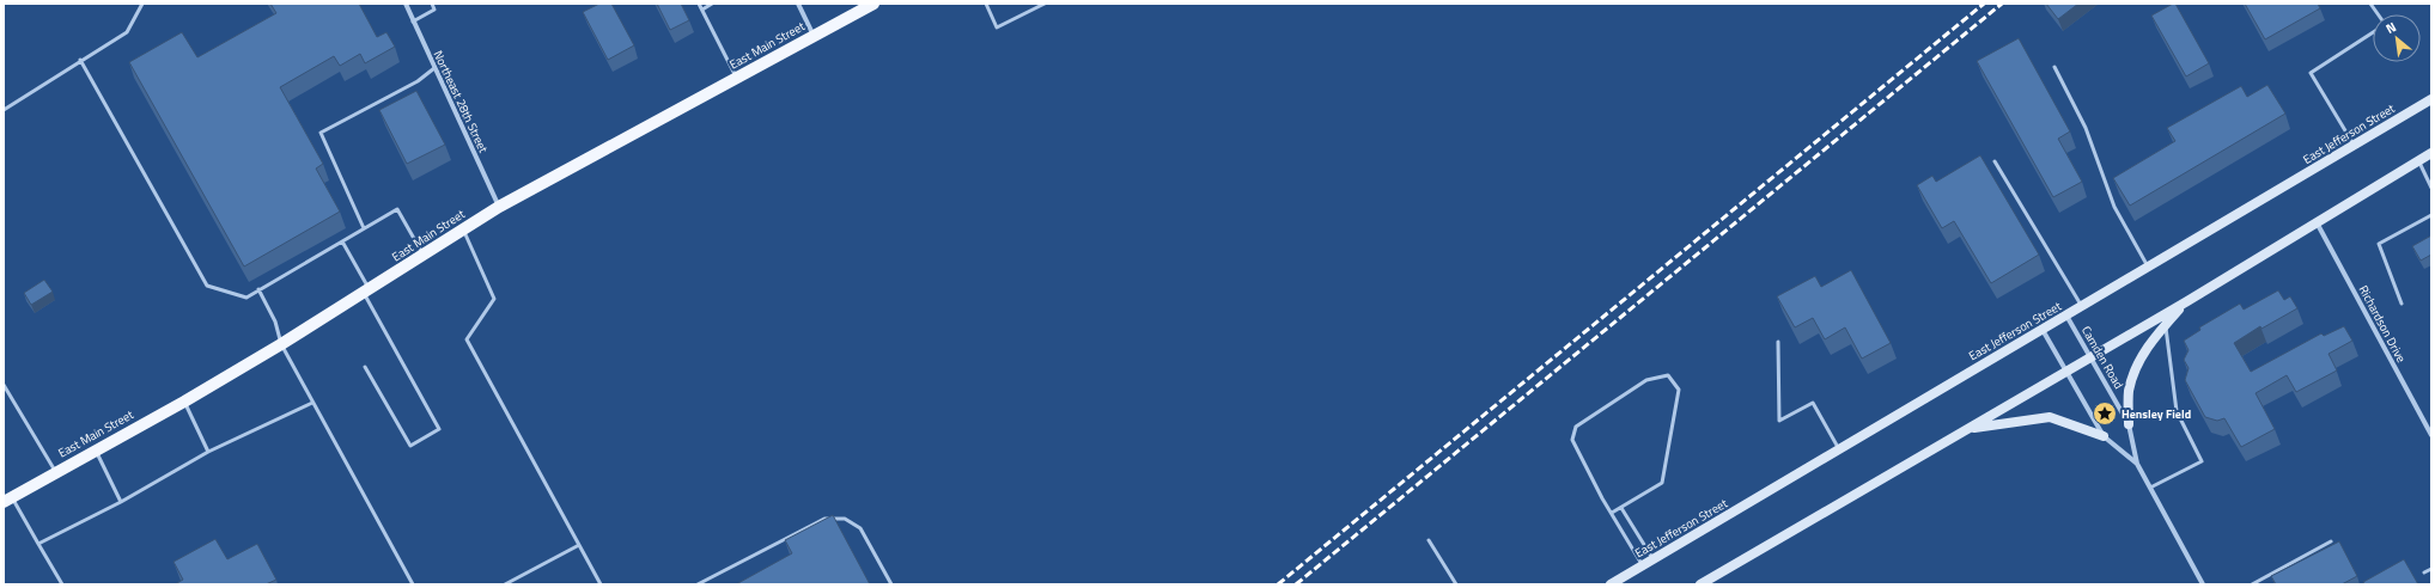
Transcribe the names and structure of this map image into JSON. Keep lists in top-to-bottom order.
{
  "streets": {
    "main road": ["East Main Street", "East Jefferson Street"],
    "street": ["Northeast 28th Street", "Richardson Drive", "Camden Road"]
  },
  "crossings": [
    ["East Main Street", "Northeast 28th Street"],
    ["East Jefferson Street", "Camden Road"]
  ],
  "places": {
    "place": ["Hensley Field"]
  },
  "north": "top left"
}
